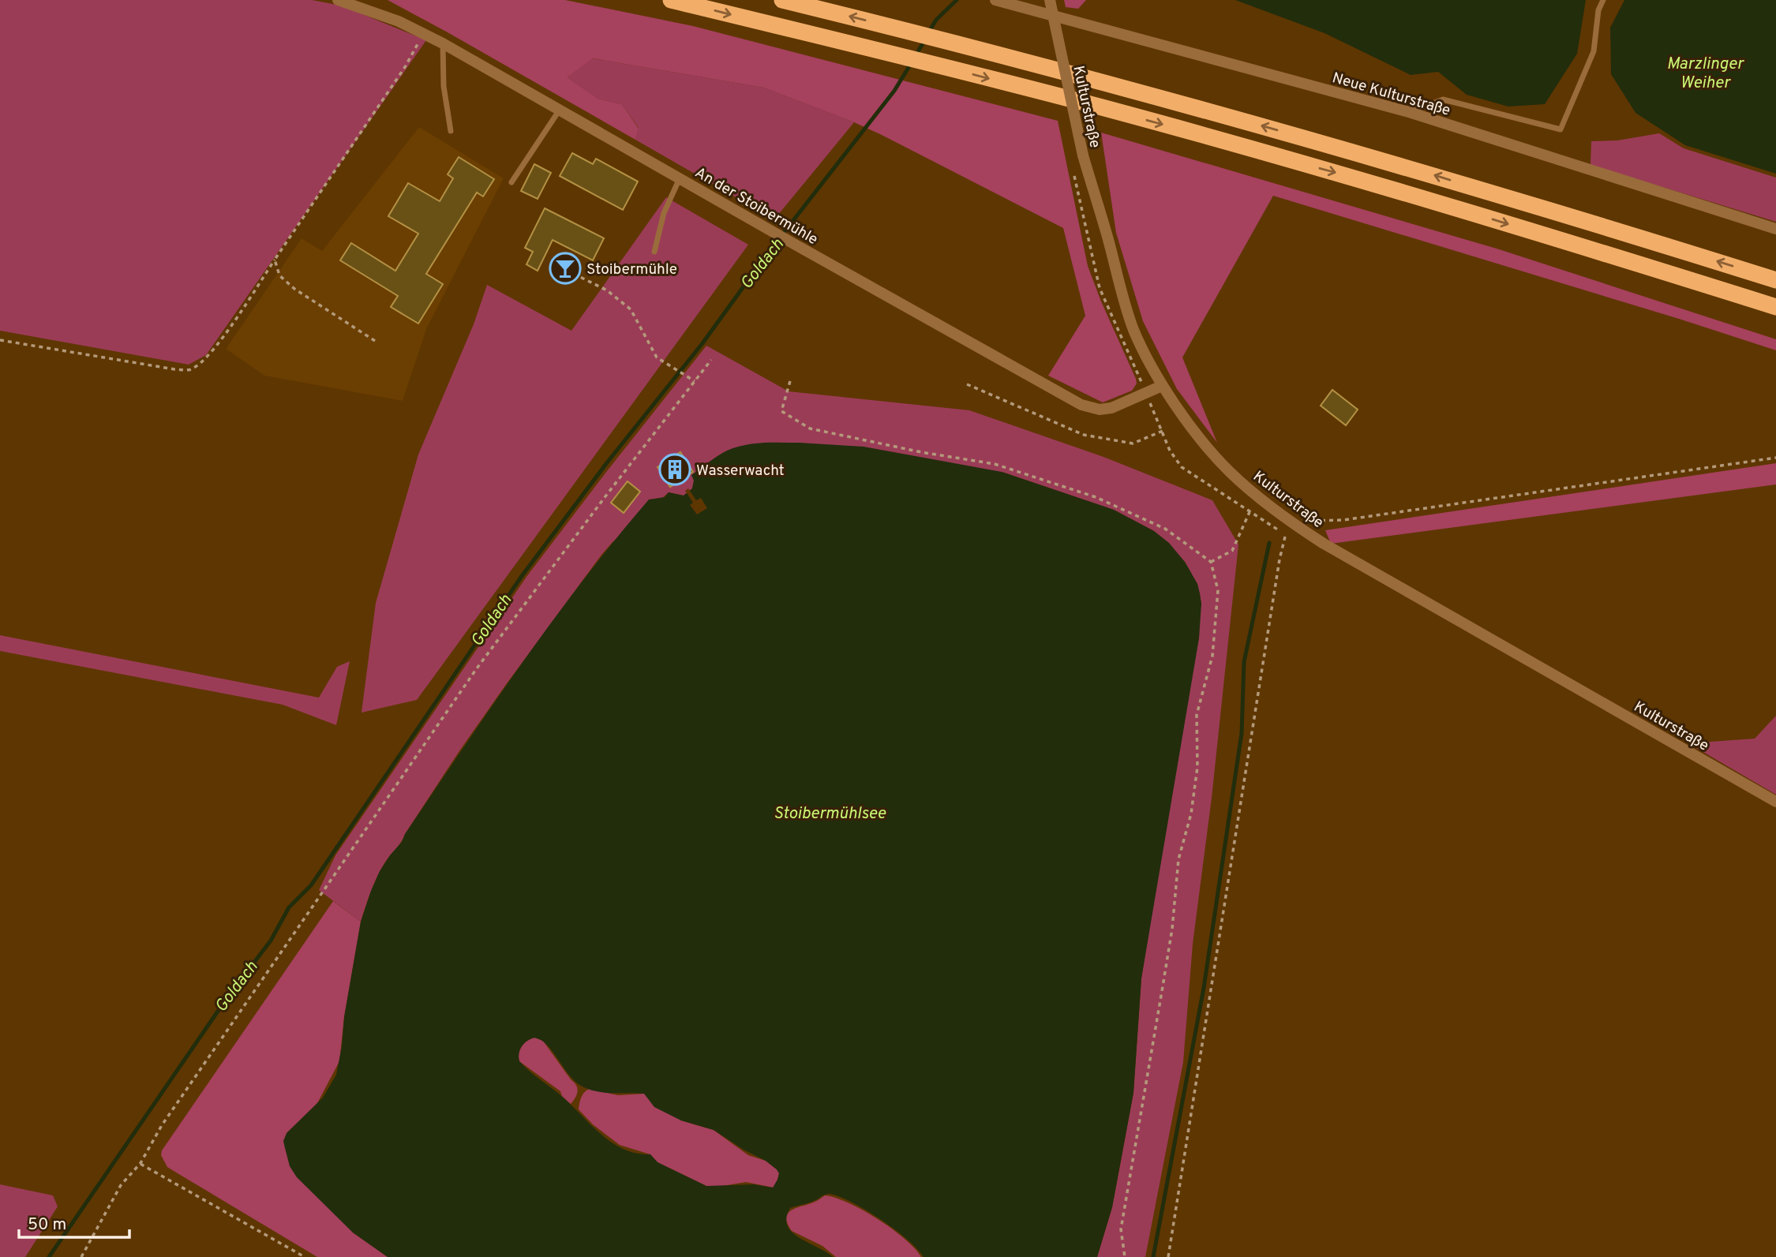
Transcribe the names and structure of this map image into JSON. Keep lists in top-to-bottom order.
{
  "streets": {
    "street": ["Neue Kulturstraße", "Kulturstraße", "An der Stoibermühle"]
  },
  "crossings": [
    ["Kulturstraße", "An der Stoibermühle"]
  ],
  "water": ["Marzlinger Weiher", "Goldach", "Stoibermühlsee"],
  "places": {
    "bar": ["Stoibermühle"],
    "building": ["Wasserwacht"]
  },
  "scale_bar": "50 m"
}
